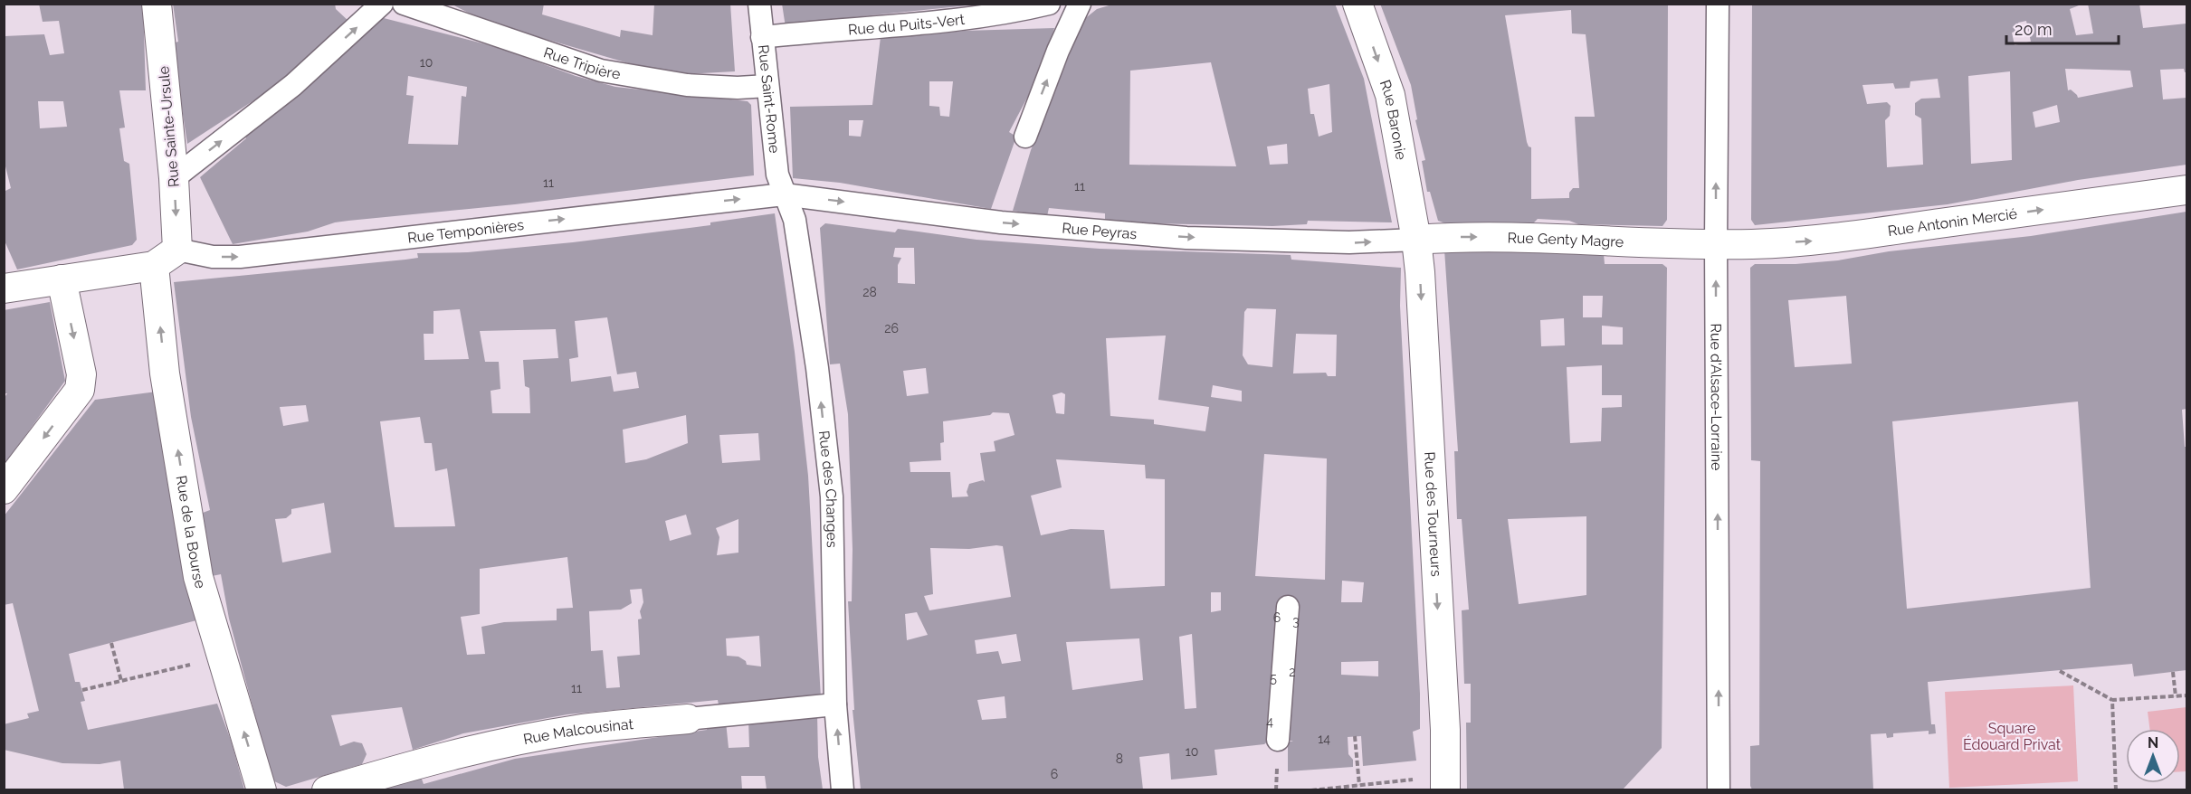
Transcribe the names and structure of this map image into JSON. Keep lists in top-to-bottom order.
{
  "streets": {
    "street": [
      "Rue du Puits-Vert",
      "Rue Tripière",
      "Rue Saint-Rome",
      "Rue Baronie",
      "Rue Sainte-Ursule",
      "Rue Antonin Mercié",
      "Rue Temponières",
      "Rue Peyras",
      "Rue Genty Magre",
      "Rue d'Alsace-Lorraine",
      "Rue des Changes",
      "Rue des Tourneurs",
      "Rue de la Bourse",
      "Rue Malcousinat"
    ]
  },
  "crossings": [
    ["Rue du Puits-Vert", "Rue Saint-Rome"],
    ["Rue Tripière", "Rue Saint-Rome"],
    ["Rue Saint-Rome", "Rue Temponières"],
    ["Rue Saint-Rome", "Rue Peyras"],
    ["Rue Saint-Rome", "Rue des Changes"],
    ["Rue Baronie", "Rue Peyras"],
    ["Rue Baronie", "Rue Genty Magre"],
    ["Rue Baronie", "Rue des Tourneurs"],
    ["Rue Sainte-Ursule", "Rue Temponières"],
    ["Rue Antonin Mercié", "Rue Genty Magre"],
    ["Rue Antonin Mercié", "Rue d'Alsace-Lorraine"],
    ["Rue Temponières", "Rue Peyras"],
    ["Rue Temponières", "Rue des Changes"],
    ["Rue Peyras", "Rue Genty Magre"],
    ["Rue Peyras", "Rue des Changes"],
    ["Rue Peyras", "Rue des Tourneurs"],
    ["Rue Genty Magre", "Rue d'Alsace-Lorraine"],
    ["Rue Genty Magre", "Rue des Tourneurs"],
    ["Rue des Changes", "Rue Malcousinat"]
  ],
  "one_way": [
    "Rue Baronie",
    "Rue Antonin Mercié",
    "Rue Temponières",
    "Rue Peyras",
    "Rue Genty Magre",
    "Rue d'Alsace-Lorraine",
    "Rue des Changes",
    "Rue des Tourneurs",
    "Rue de la Bourse"
  ],
  "parks": ["Square Édouard Privat"],
  "house_numbers": [
    "10",
    "11",
    "11",
    "28",
    "26",
    "6",
    "3",
    "2",
    "5",
    "11",
    "4",
    "14",
    "10",
    "8",
    "6"
  ],
  "scale_bar": "20 m",
  "north": "top"
}
